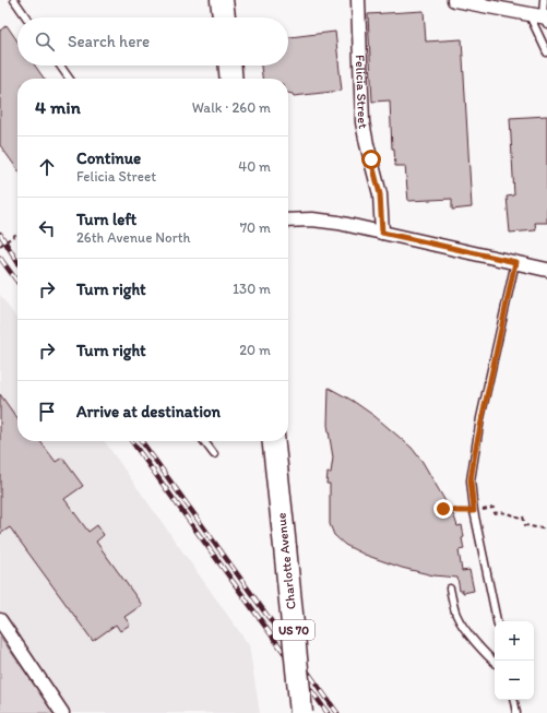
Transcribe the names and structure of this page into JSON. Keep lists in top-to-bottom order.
{
  "streets": {
    "main road": ["Charlotte Avenue", "US 70"],
    "street": ["Felicia Street"]
  },
  "page": {
    "search": "Search here",
    "heading": ["4 min", "Walk · 260 m"],
    "list": [
      ["Continue", "Felicia Street", "40 m"],
      ["Turn left", "26th Avenue North", "70 m"],
      ["Turn right", "130 m"],
      ["Turn right", "20 m"],
      "Arrive at destination"
    ],
    "map_buttons": ["+", "−"]
  }
}
